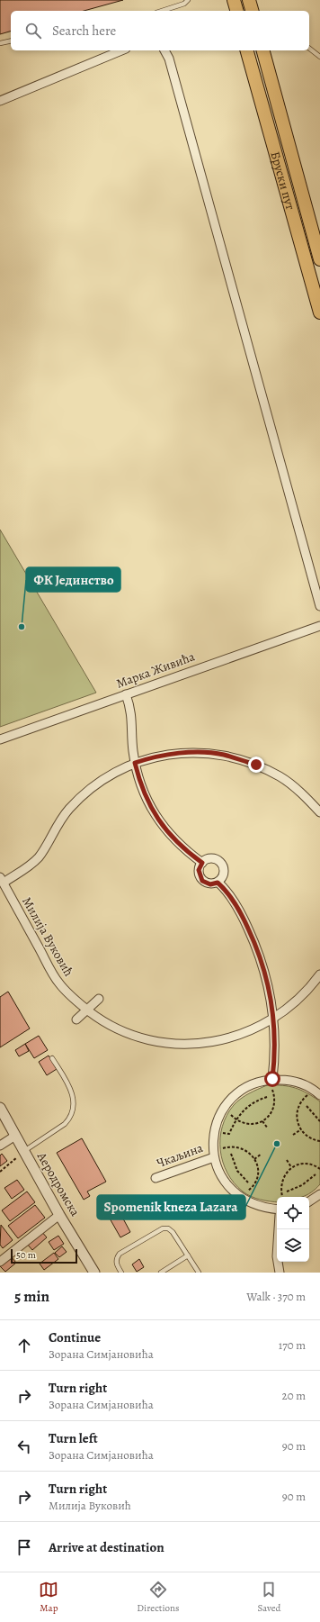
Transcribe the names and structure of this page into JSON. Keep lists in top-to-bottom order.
{
  "streets": {
    "main road": ["Бруски пут"],
    "street": [
      "Марка Живића",
      "Милија Вуковић",
      "Чкаљина",
      "Аеродромска"
    ]
  },
  "places": ["ФК Јединство", "Spomenik kneza Lazara"],
  "scale_bar": "50 m",
  "page": {
    "search": "Search here",
    "scale": "50 m",
    "heading": ["5 min", "Walk · 370 m"],
    "list": [
      ["Continue", "Зорана Симјановића", "170 m"],
      ["Turn right", "Зорана Симјановића", "20 m"],
      ["Turn left", "Зорана Симјановића", "90 m"],
      ["Turn right", "Милија Вуковић", "90 m"],
      "Arrive at destination"
    ],
    "nav": ["Map", "Directions", "Saved"]
  }
}
